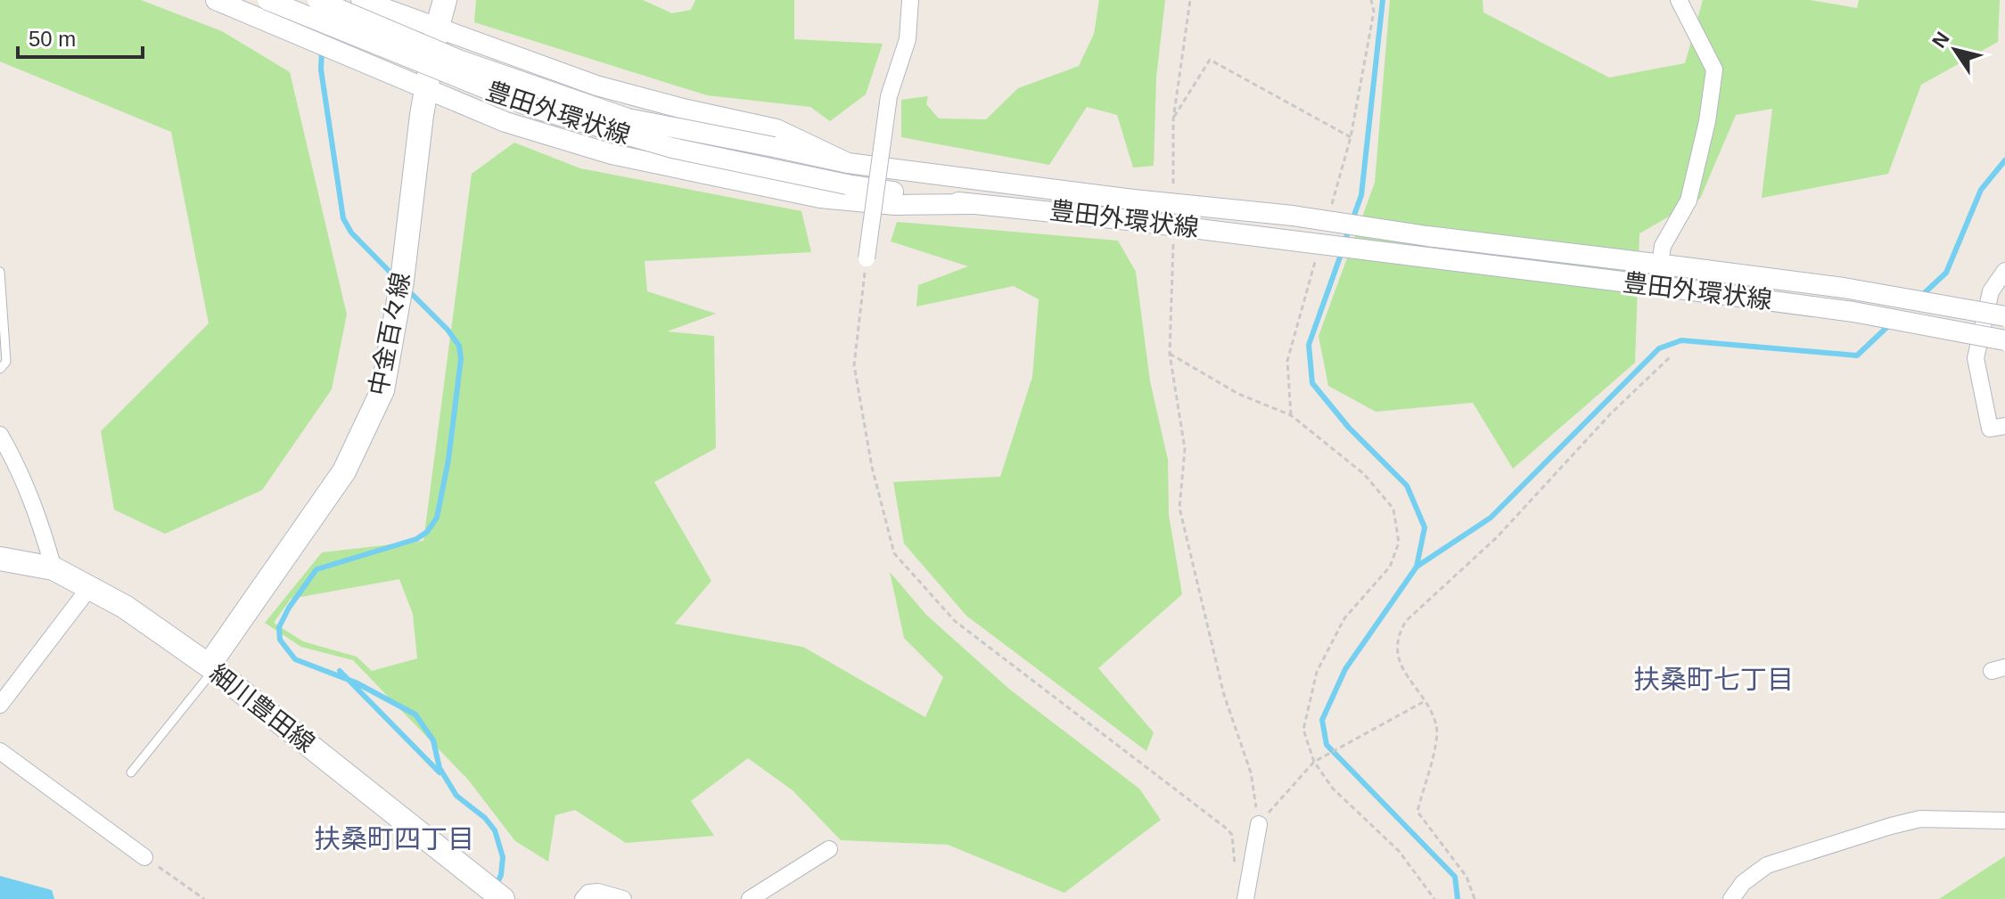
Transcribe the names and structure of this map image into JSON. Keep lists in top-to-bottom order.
{
  "streets": {
    "main road": ["中金百々線", "細川豊田線"],
    "street": ["豊田外環状線"]
  },
  "crossings": [
    ["中金百々線", "細川豊田線"]
  ],
  "districts": ["扶桑町七丁目", "扶桑町四丁目"],
  "scale_bar": "50 m",
  "north": "top left"
}
